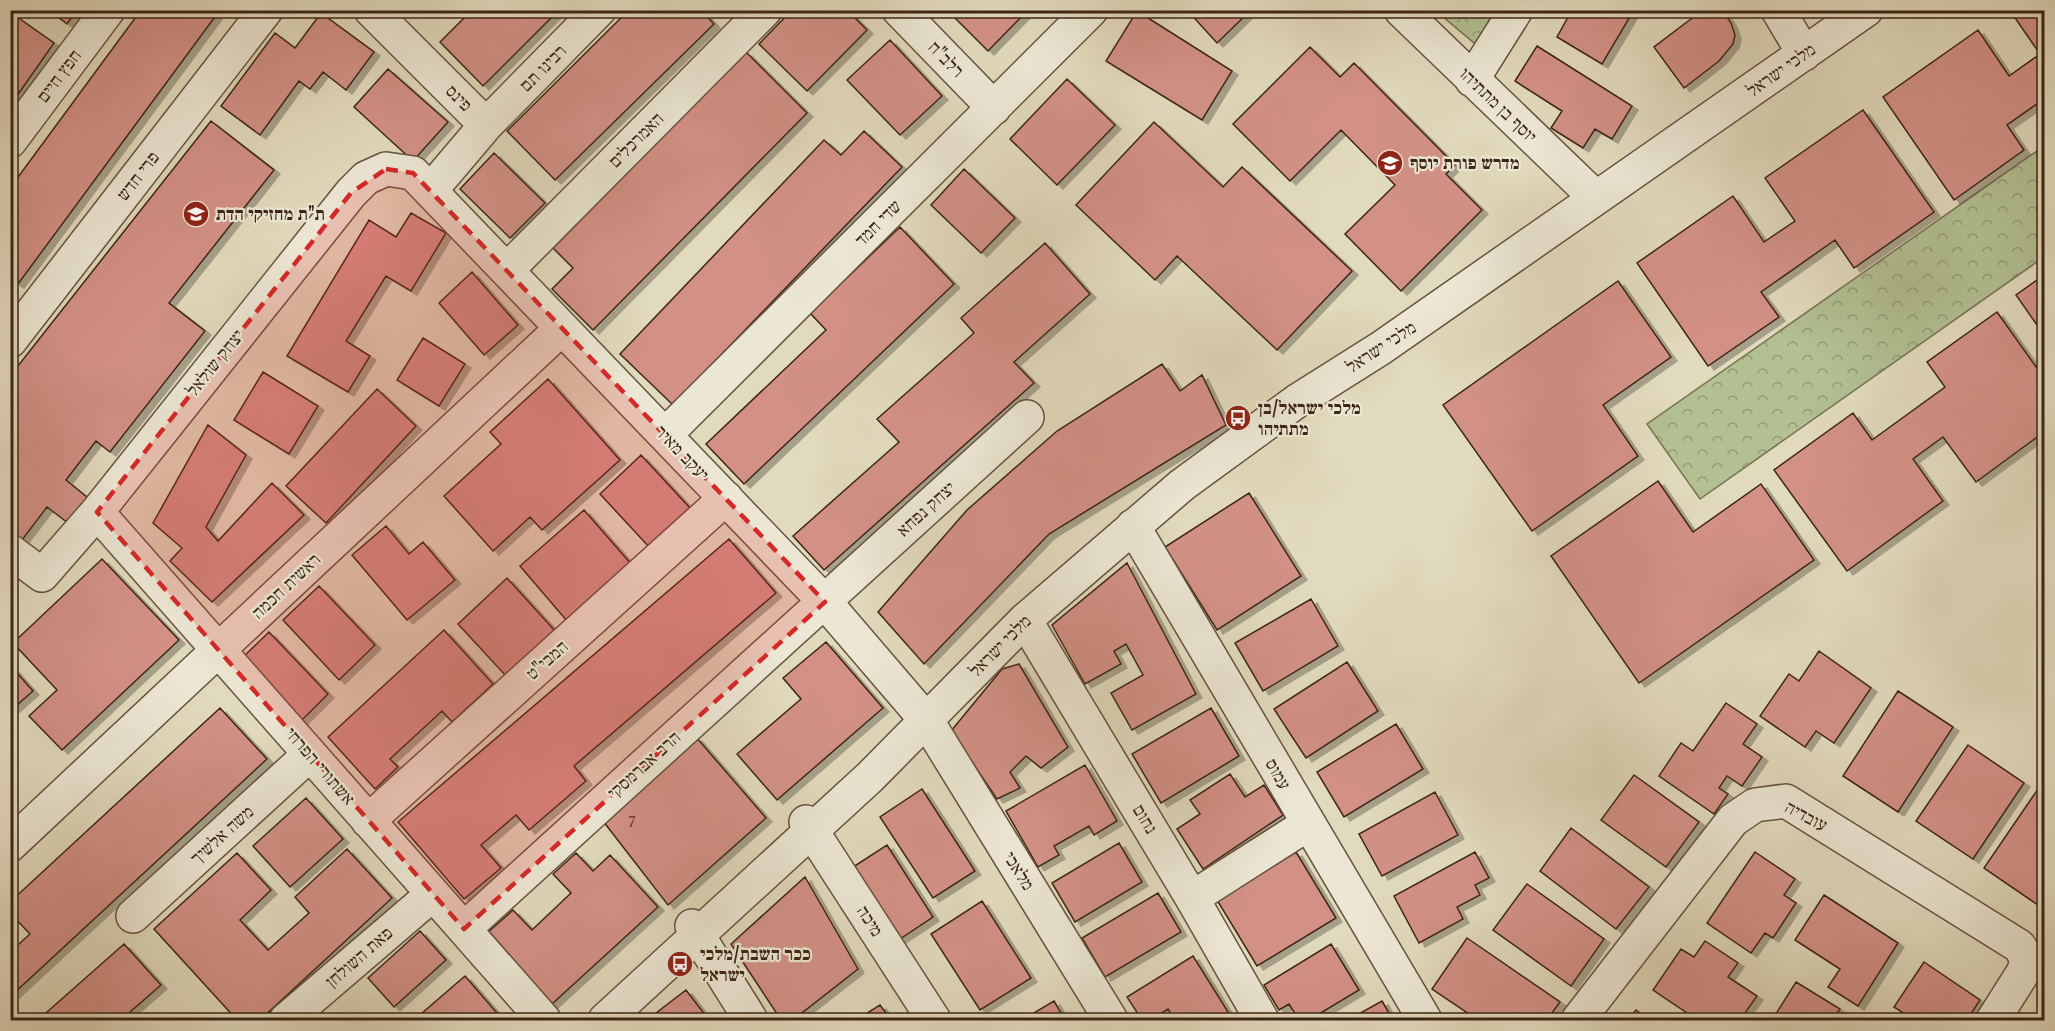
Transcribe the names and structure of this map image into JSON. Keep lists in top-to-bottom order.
{
  "streets": {
    "street": [
      "רלב\"ח",
      "רבינו תם",
      "מלכי ישראל",
      "חפץ חיים",
      "פינס",
      "יוסף בן מתתיהו",
      "האמרכלים",
      "פרי חדש",
      "שדי חמד",
      "יצחק שולאל",
      "יעקב מאיר",
      "יצחק נפחא",
      "ראשית חכמה",
      "המבי\"ט",
      "הרב אברמסקי",
      "אשתורי הפרחי",
      "עמוס",
      "עובדיה",
      "נחום",
      "משה אלשיך",
      "מלאכי",
      "מיכה",
      "פאת השולחן"
    ]
  },
  "crossings": [
    ["רלב\"ח", "שדי חמד"],
    ["רבינו תם", "פינס"],
    ["מלכי ישראל", "יוסף בן מתתיהו"],
    ["מלכי ישראל", "יעקב מאיר"],
    ["מלכי ישראל", "עמוס"],
    ["מלכי ישראל", "נחום"],
    ["מלכי ישראל", "מלאכי"],
    ["מלכי ישראל", "מיכה"],
    ["פינס", "יצחק שולאל"],
    ["פינס", "יעקב מאיר"],
    ["האמרכלים", "יעקב מאיר"],
    ["שדי חמד", "יעקב מאיר"],
    ["יצחק שולאל", "יעקב מאיר"],
    ["יצחק שולאל", "אשתורי הפרחי"],
    ["יעקב מאיר", "יצחק נפחא"],
    ["יעקב מאיר", "ראשית חכמה"],
    ["יעקב מאיר", "המבי\"ט"],
    ["יעקב מאיר", "הרב אברמסקי"],
    ["יעקב מאיר", "מלאכי"],
    ["יצחק נפחא", "הרב אברמסקי"],
    ["ראשית חכמה", "אשתורי הפרחי"],
    ["המבי\"ט", "אשתורי הפרחי"],
    ["הרב אברמסקי", "אשתורי הפרחי"],
    ["אשתורי הפרחי", "משה אלשיך"],
    ["אשתורי הפרחי", "פאת השולחן"]
  ],
  "places": {
    "school or university": ["מדרש פורת יוסף", "ת\"ת מחזיקי הדת"],
    "bus stop": ["מלכי ישראל/בן מתתיהו", "ככר השבת/מלכי ישראל"]
  },
  "house_numbers": ["7"]
}
